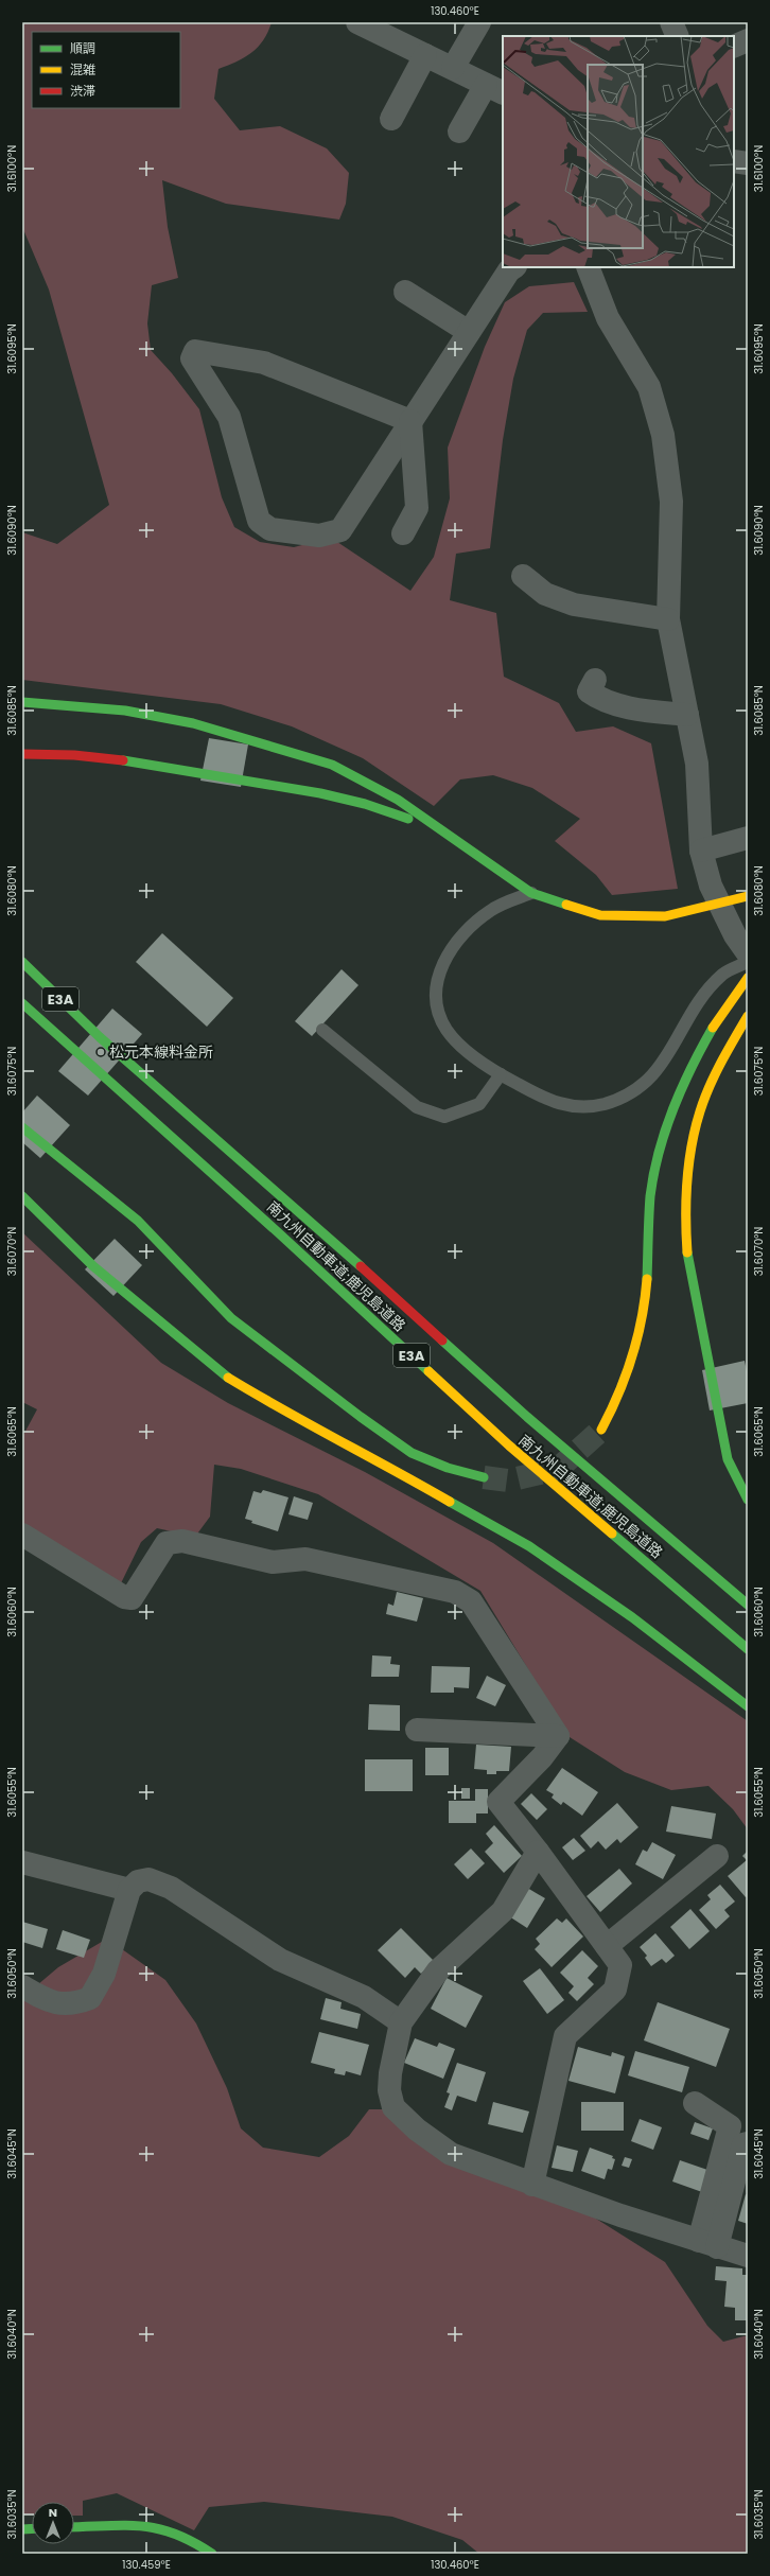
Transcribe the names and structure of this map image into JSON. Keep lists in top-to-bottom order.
{
  "streets": {
    "main road": ["E3A", "南九州自動車道;鹿児島道路"]
  },
  "places": ["松元本線料金所"],
  "legend": ["順調", "混雑", "渋滞"],
  "north": "top",
  "coordinates": [
    "130.460°E",
    "31.6100°N",
    "31.6095°N",
    "31.6090°N",
    "31.6085°N",
    "31.6080°N",
    "31.6075°N",
    "31.6070°N",
    "31.6065°N",
    "31.6060°N",
    "31.6055°N",
    "31.6050°N",
    "31.6045°N",
    "31.6040°N",
    "31.6035°N",
    "130.459°E"
  ]
}
